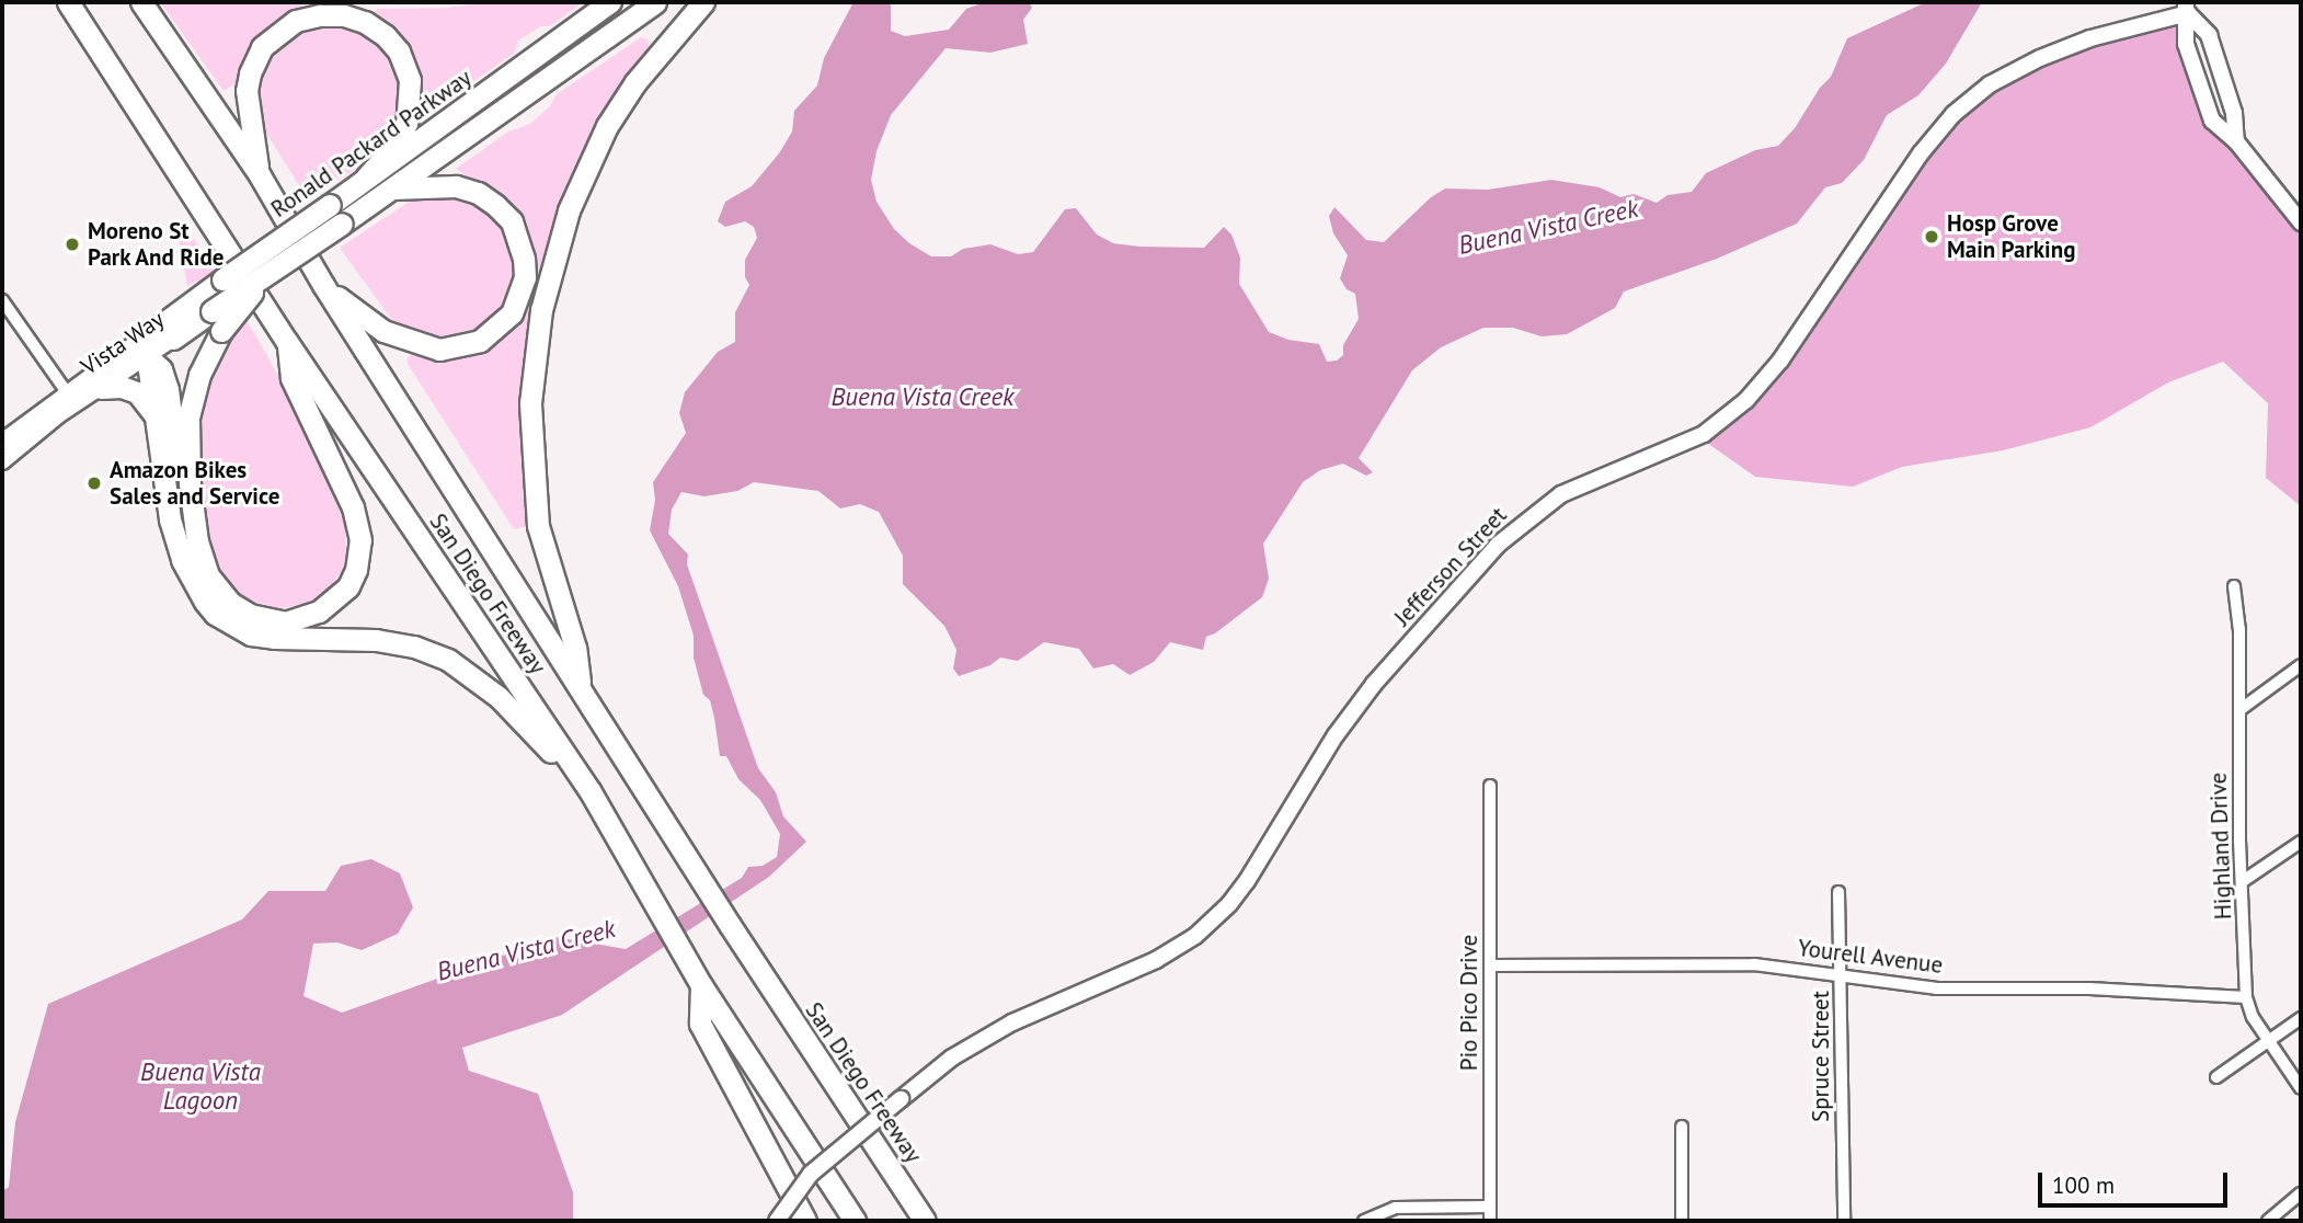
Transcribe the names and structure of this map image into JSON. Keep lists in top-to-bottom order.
{
  "streets": {
    "highway": ["Ronald Packard Parkway", "Vista Way", "San Diego Freeway"],
    "main road": ["Jefferson Street"],
    "street": [
      "Highland Drive",
      "Yourell Avenue",
      "Pio Pico Drive",
      "Spruce Street"
    ]
  },
  "crossings": [
    ["Ronald Packard Parkway", "Vista Way"],
    ["Highland Drive", "Yourell Avenue"],
    ["Yourell Avenue", "Pio Pico Drive"],
    ["Yourell Avenue", "Spruce Street"]
  ],
  "water": ["Buena Vista Creek", "Buena Vista Lagoon"],
  "places": ["Hosp Grove Main Parking", "Moreno St Park And Ride", "Amazon Bikes Sales and Service"],
  "scale_bar": "100 m"
}
